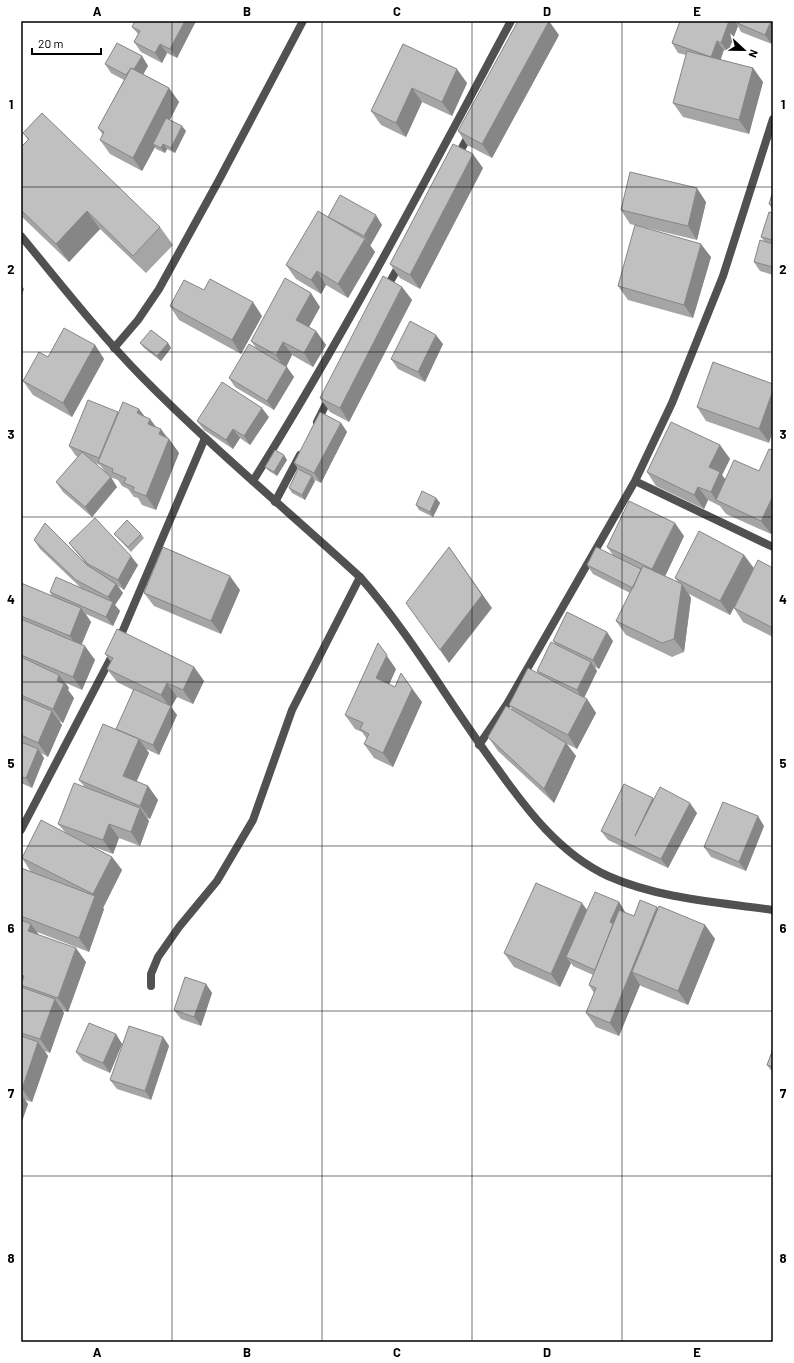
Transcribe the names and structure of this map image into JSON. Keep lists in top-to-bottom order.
{
  "scale_bar": "20 m",
  "north": "right",
  "grid": {
    "columns": [
      "A",
      "B",
      "C",
      "D",
      "E"
    ],
    "rows": [
      "1",
      "2",
      "3",
      "4",
      "5",
      "6",
      "7",
      "8"
    ]
  }
}
